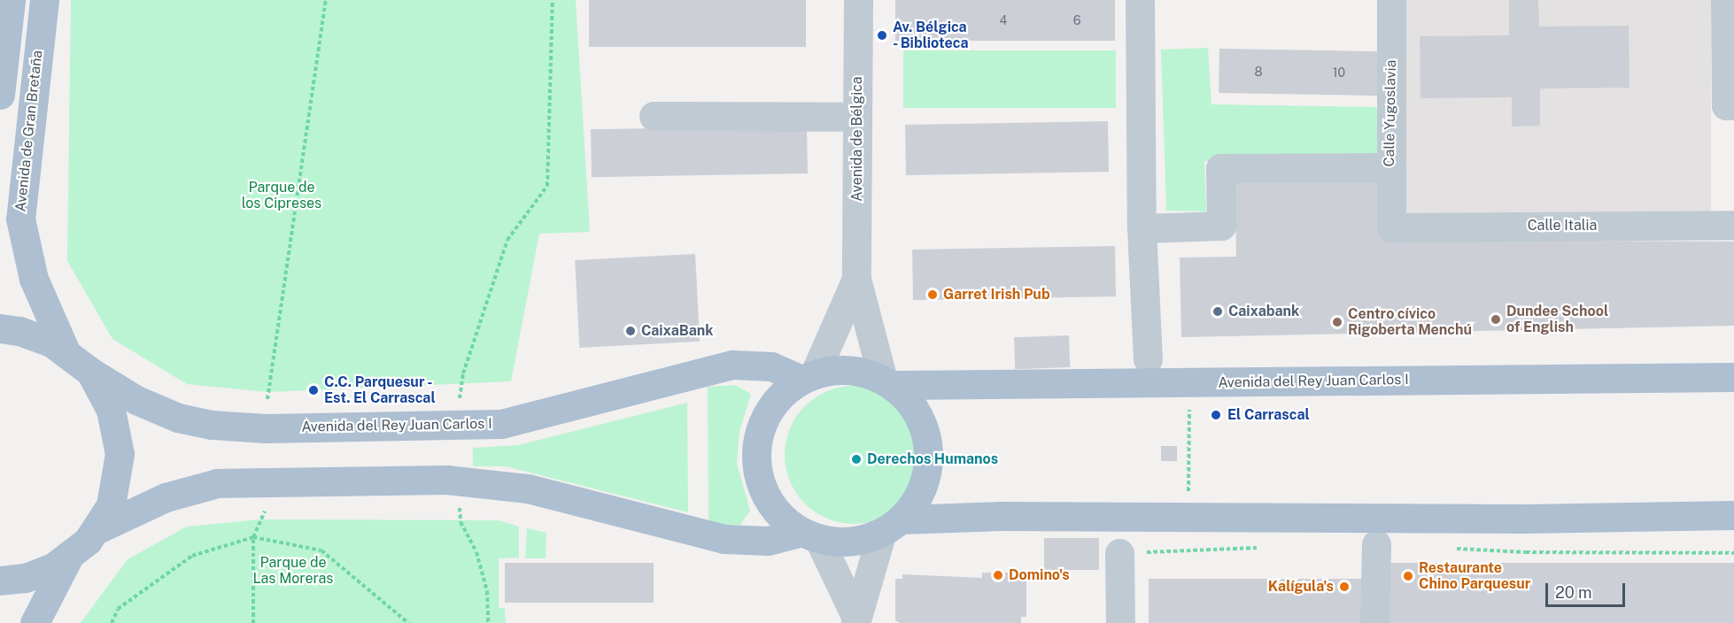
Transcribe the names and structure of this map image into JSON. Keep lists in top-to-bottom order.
{
  "streets": {
    "main road": ["Avenida de Gran Bretaña", "Avenida del Rey Juan Carlos I"],
    "street": ["Calle Yugoslavia", "Avenida de Bélgica", "Calle Italia"]
  },
  "crossings": [
    ["Calle Yugoslavia", "Calle Italia"]
  ],
  "parks": ["Parque de los Cipreses", "Parque de Las Moreras"],
  "places": [
    "Av. Bélgica - Biblioteca",
    "Garret Irish Pub",
    "Caixabank",
    "Dundee School of English",
    "Centro cívico Rigoberta Menchú",
    "CaixaBank",
    "C.C. Parquesur - Est. El Carrascal",
    "El Carrascal",
    "Derechos Humanos",
    "Domino's",
    "Restaurante Chino Parquesur",
    "Kalígula's"
  ],
  "house_numbers": [
    "4",
    "6",
    "8",
    "10"
  ],
  "scale_bar": "20 m"
}
